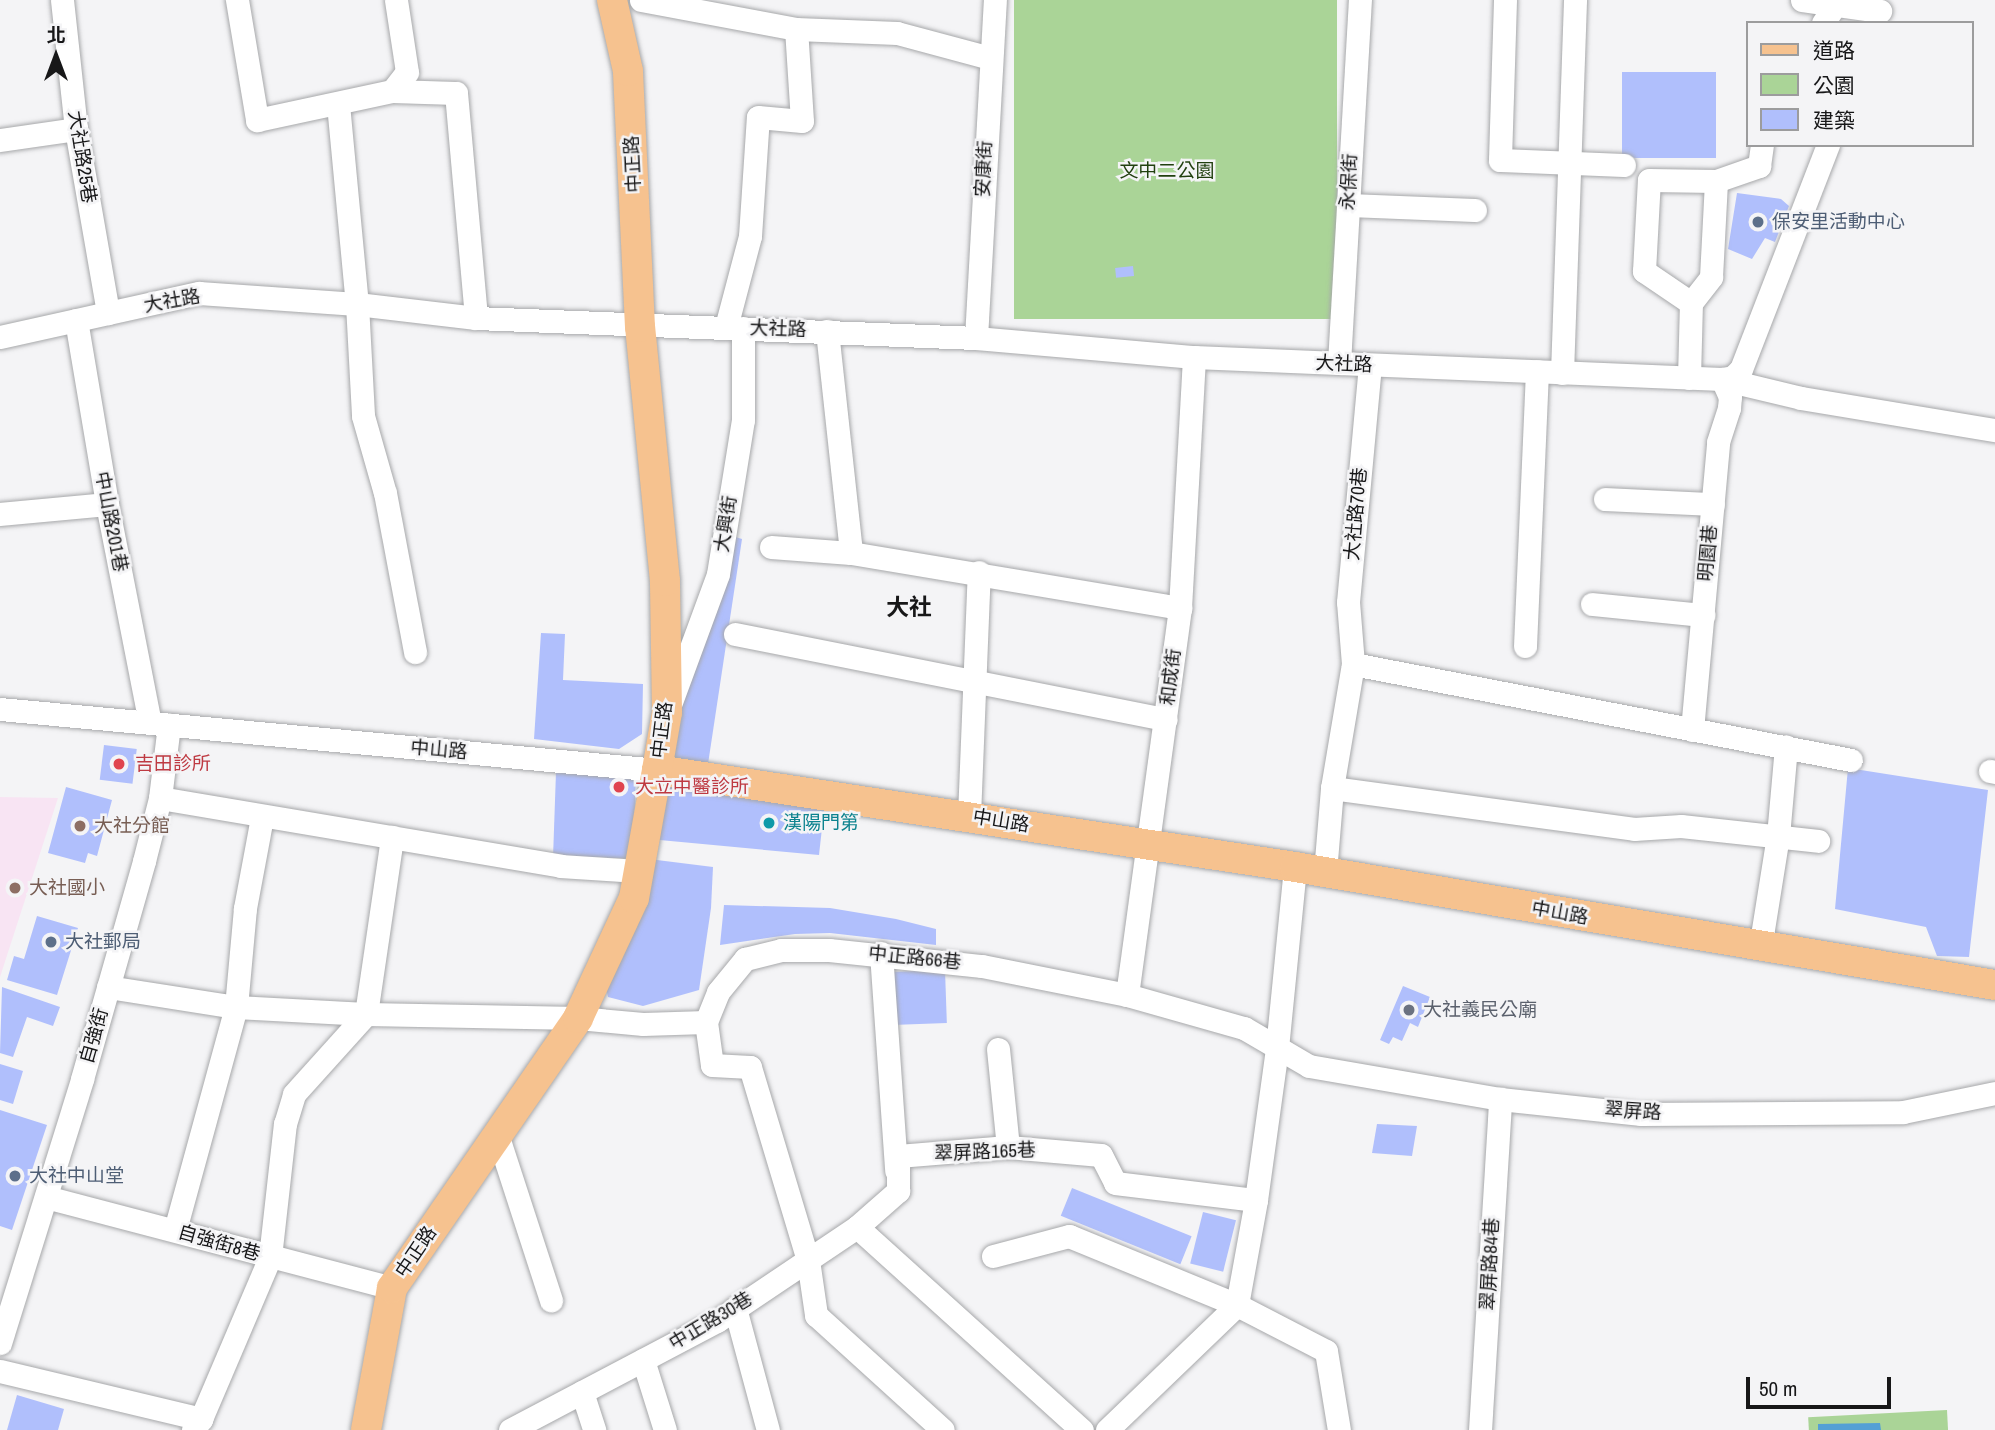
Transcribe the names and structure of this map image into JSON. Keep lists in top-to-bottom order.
{
  "streets": {
    "main road": ["中正路", "中山路"],
    "street": [
      "大社路25巷",
      "安康街",
      "永保街",
      "大社路",
      "大社路70巷",
      "中山路201巷",
      "大興街",
      "明園巷",
      "和成街",
      "中正路66巷",
      "自強街",
      "翠屏路",
      "翠屏路165巷",
      "自強街8巷",
      "翠屏路84巷",
      "中正路30巷"
    ]
  },
  "crossings": [
    ["大社路25巷", "大社路"],
    ["中正路", "大社路"],
    ["中正路", "大興街"],
    ["中正路", "中山路"],
    ["中正路", "自強街8巷"],
    ["安康街", "大社路"],
    ["永保街", "大社路"],
    ["大社路", "大社路70巷"],
    ["大社路", "中山路201巷"],
    ["大社路", "大興街"],
    ["大社路", "明園巷"],
    ["大社路", "和成街"],
    ["大社路70巷", "中山路"],
    ["中山路201巷", "中山路"],
    ["中山路201巷", "自強街"],
    ["和成街", "中山路"],
    ["和成街", "中正路66巷"],
    ["中山路", "自強街"],
    ["中正路66巷", "翠屏路"],
    ["自強街", "自強街8巷"],
    ["翠屏路", "翠屏路84巷"],
    ["翠屏路165巷", "中正路30巷"]
  ],
  "districts": ["大社"],
  "parks": ["文中二公園"],
  "places": [
    "保安里活動中心",
    "吉田診所",
    "大立中醫診所",
    "漢陽門第",
    "大社分館",
    "大社國小",
    "大社郵局",
    "大社義民公廟",
    "大社中山堂"
  ],
  "legend": ["道路", "公園", "建築"],
  "scale_bar": "50 m",
  "north": "top"
}
